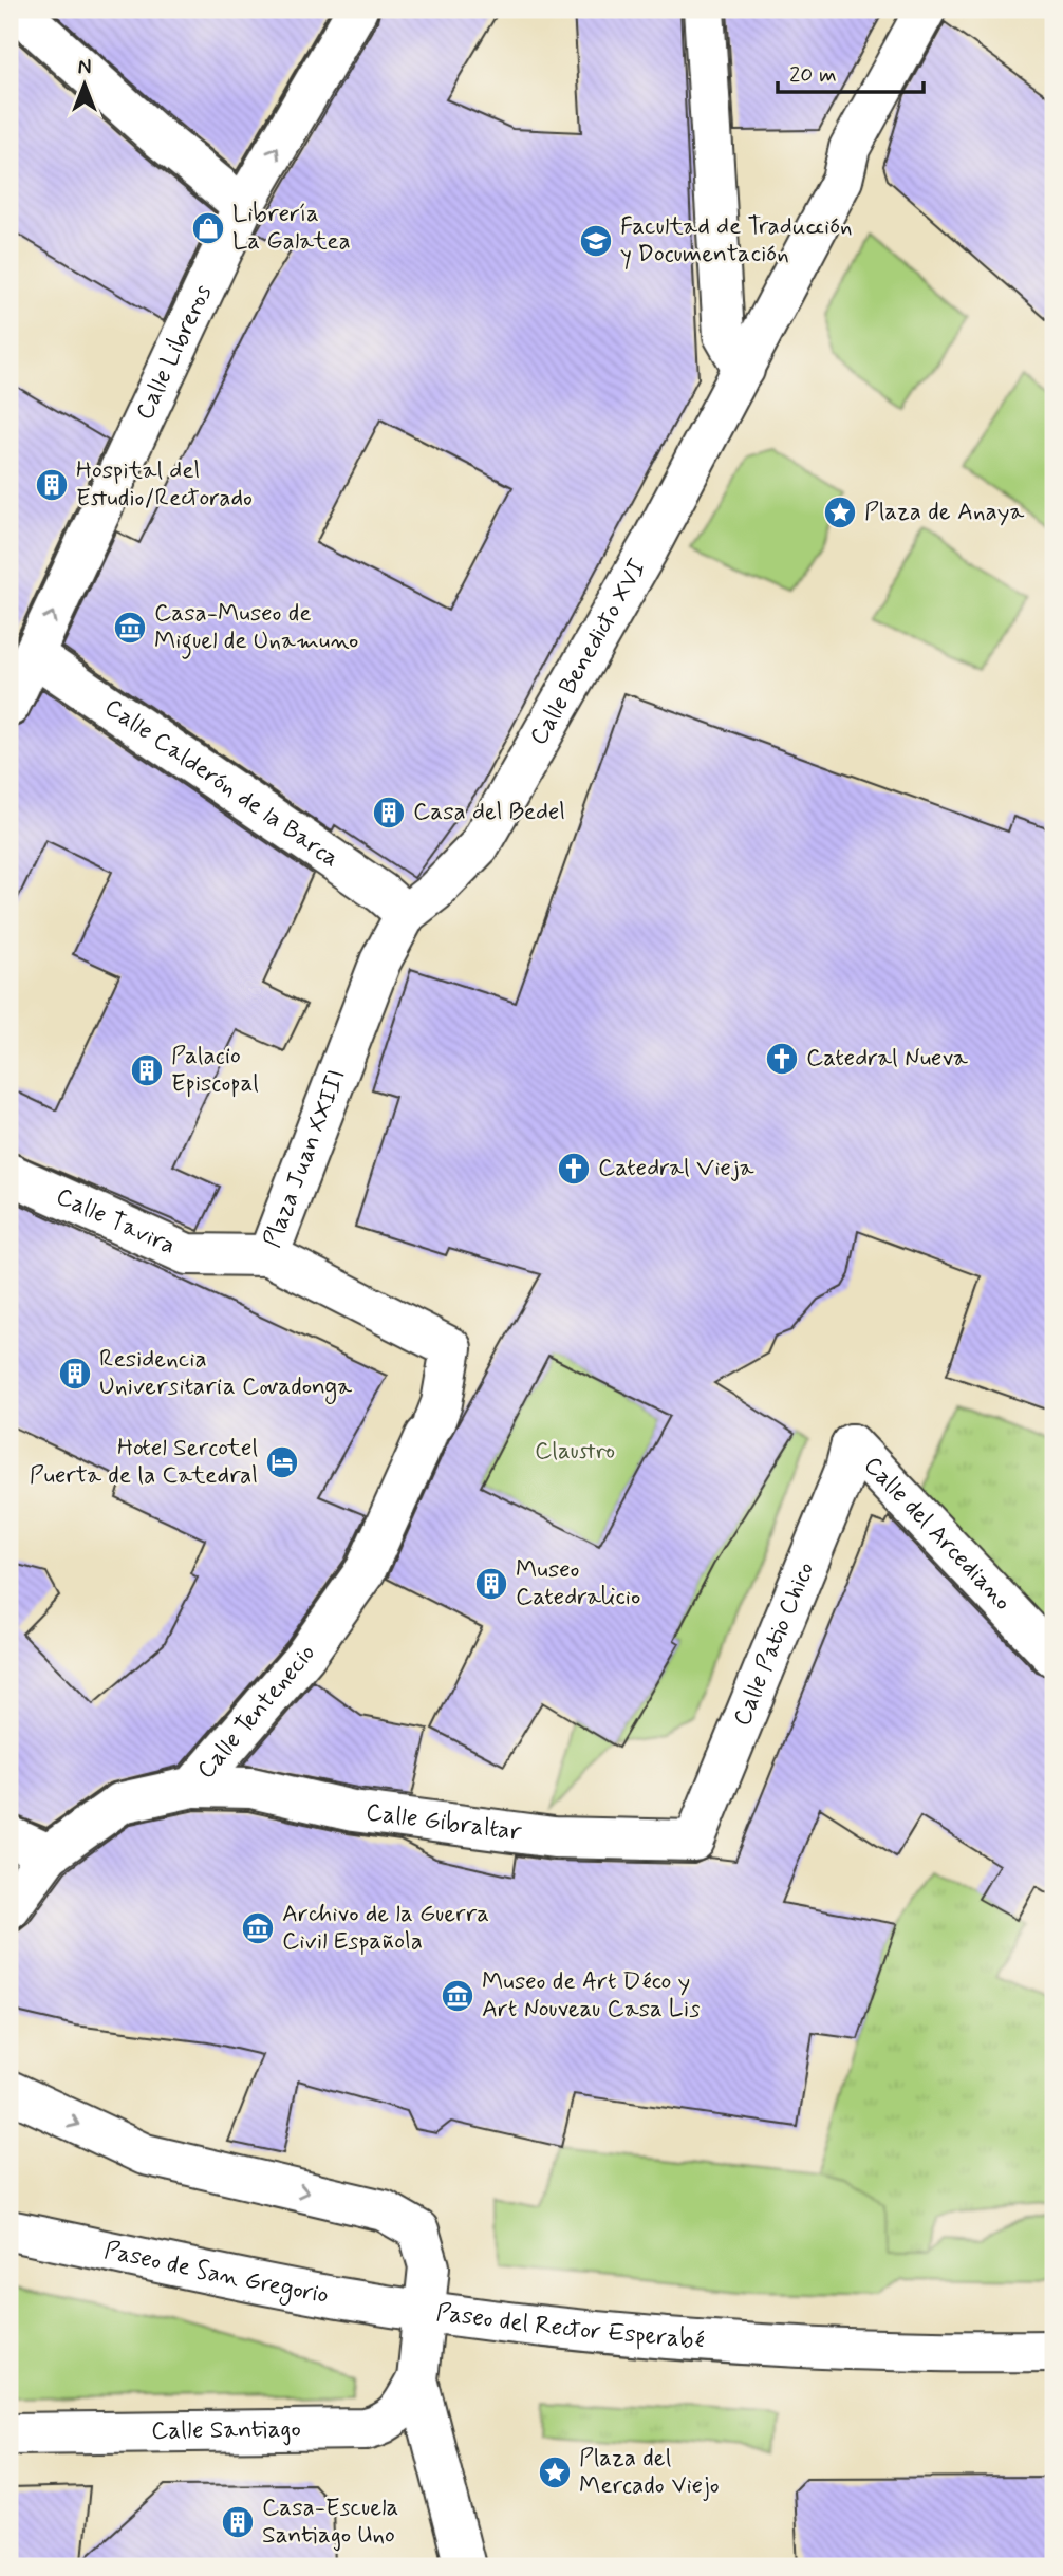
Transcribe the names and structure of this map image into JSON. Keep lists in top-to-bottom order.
{
  "streets": {
    "street": [
      "Calle Libreros",
      "Calle Benedicto XVI",
      "Calle Calderón de la Barca",
      "Plaza Juan XXIII",
      "Calle Tavira",
      "Calle del Arcediano",
      "Calle Patio Chico",
      "Calle Tentenecio",
      "Calle Gibraltar",
      "Paseo de San Gregorio",
      "Paseo del Rector Esperabé",
      "Calle Santiago"
    ]
  },
  "crossings": [
    ["Calle Libreros", "Calle Calderón de la Barca"],
    ["Calle Benedicto XVI", "Calle Calderón de la Barca"],
    ["Calle Benedicto XVI", "Plaza Juan XXIII"],
    ["Calle Calderón de la Barca", "Plaza Juan XXIII"],
    ["Plaza Juan XXIII", "Calle Tavira"],
    ["Plaza Juan XXIII", "Calle Tentenecio"],
    ["Calle del Arcediano", "Calle Patio Chico"],
    ["Calle Patio Chico", "Calle Gibraltar"],
    ["Calle Tentenecio", "Calle Gibraltar"],
    ["Paseo de San Gregorio", "Paseo del Rector Esperabé"]
  ],
  "one_way": ["Calle Libreros", "Paseo del Rector Esperabé"],
  "parks": ["Claustro"],
  "places": {
    "shop": ["Librería La Galatea"],
    "school or university": ["Facultad de Traducción y Documentación"],
    "building": [
      "Hospital del Estudio/Rectorado",
      "Casa del Bedel",
      "Palacio Episcopal",
      "Residencia Universitaria Covadonga",
      "Museo Catedralicio",
      "Casa-Escuela Santiago Uno"
    ],
    "place": ["Plaza de Anaya", "Plaza del Mercado Viejo"],
    "museum": ["Casa-Museo de Miguel de Unamuno", "Archivo de la Guerra Civil Española", "Museo de Art Déco y Art Nouveau Casa Lis"],
    "church": ["Catedral Nueva", "Catedral Vieja"],
    "hotel": ["Hotel Sercotel Puerta de la Catedral"]
  },
  "scale_bar": "20 m",
  "north": "top"
}
